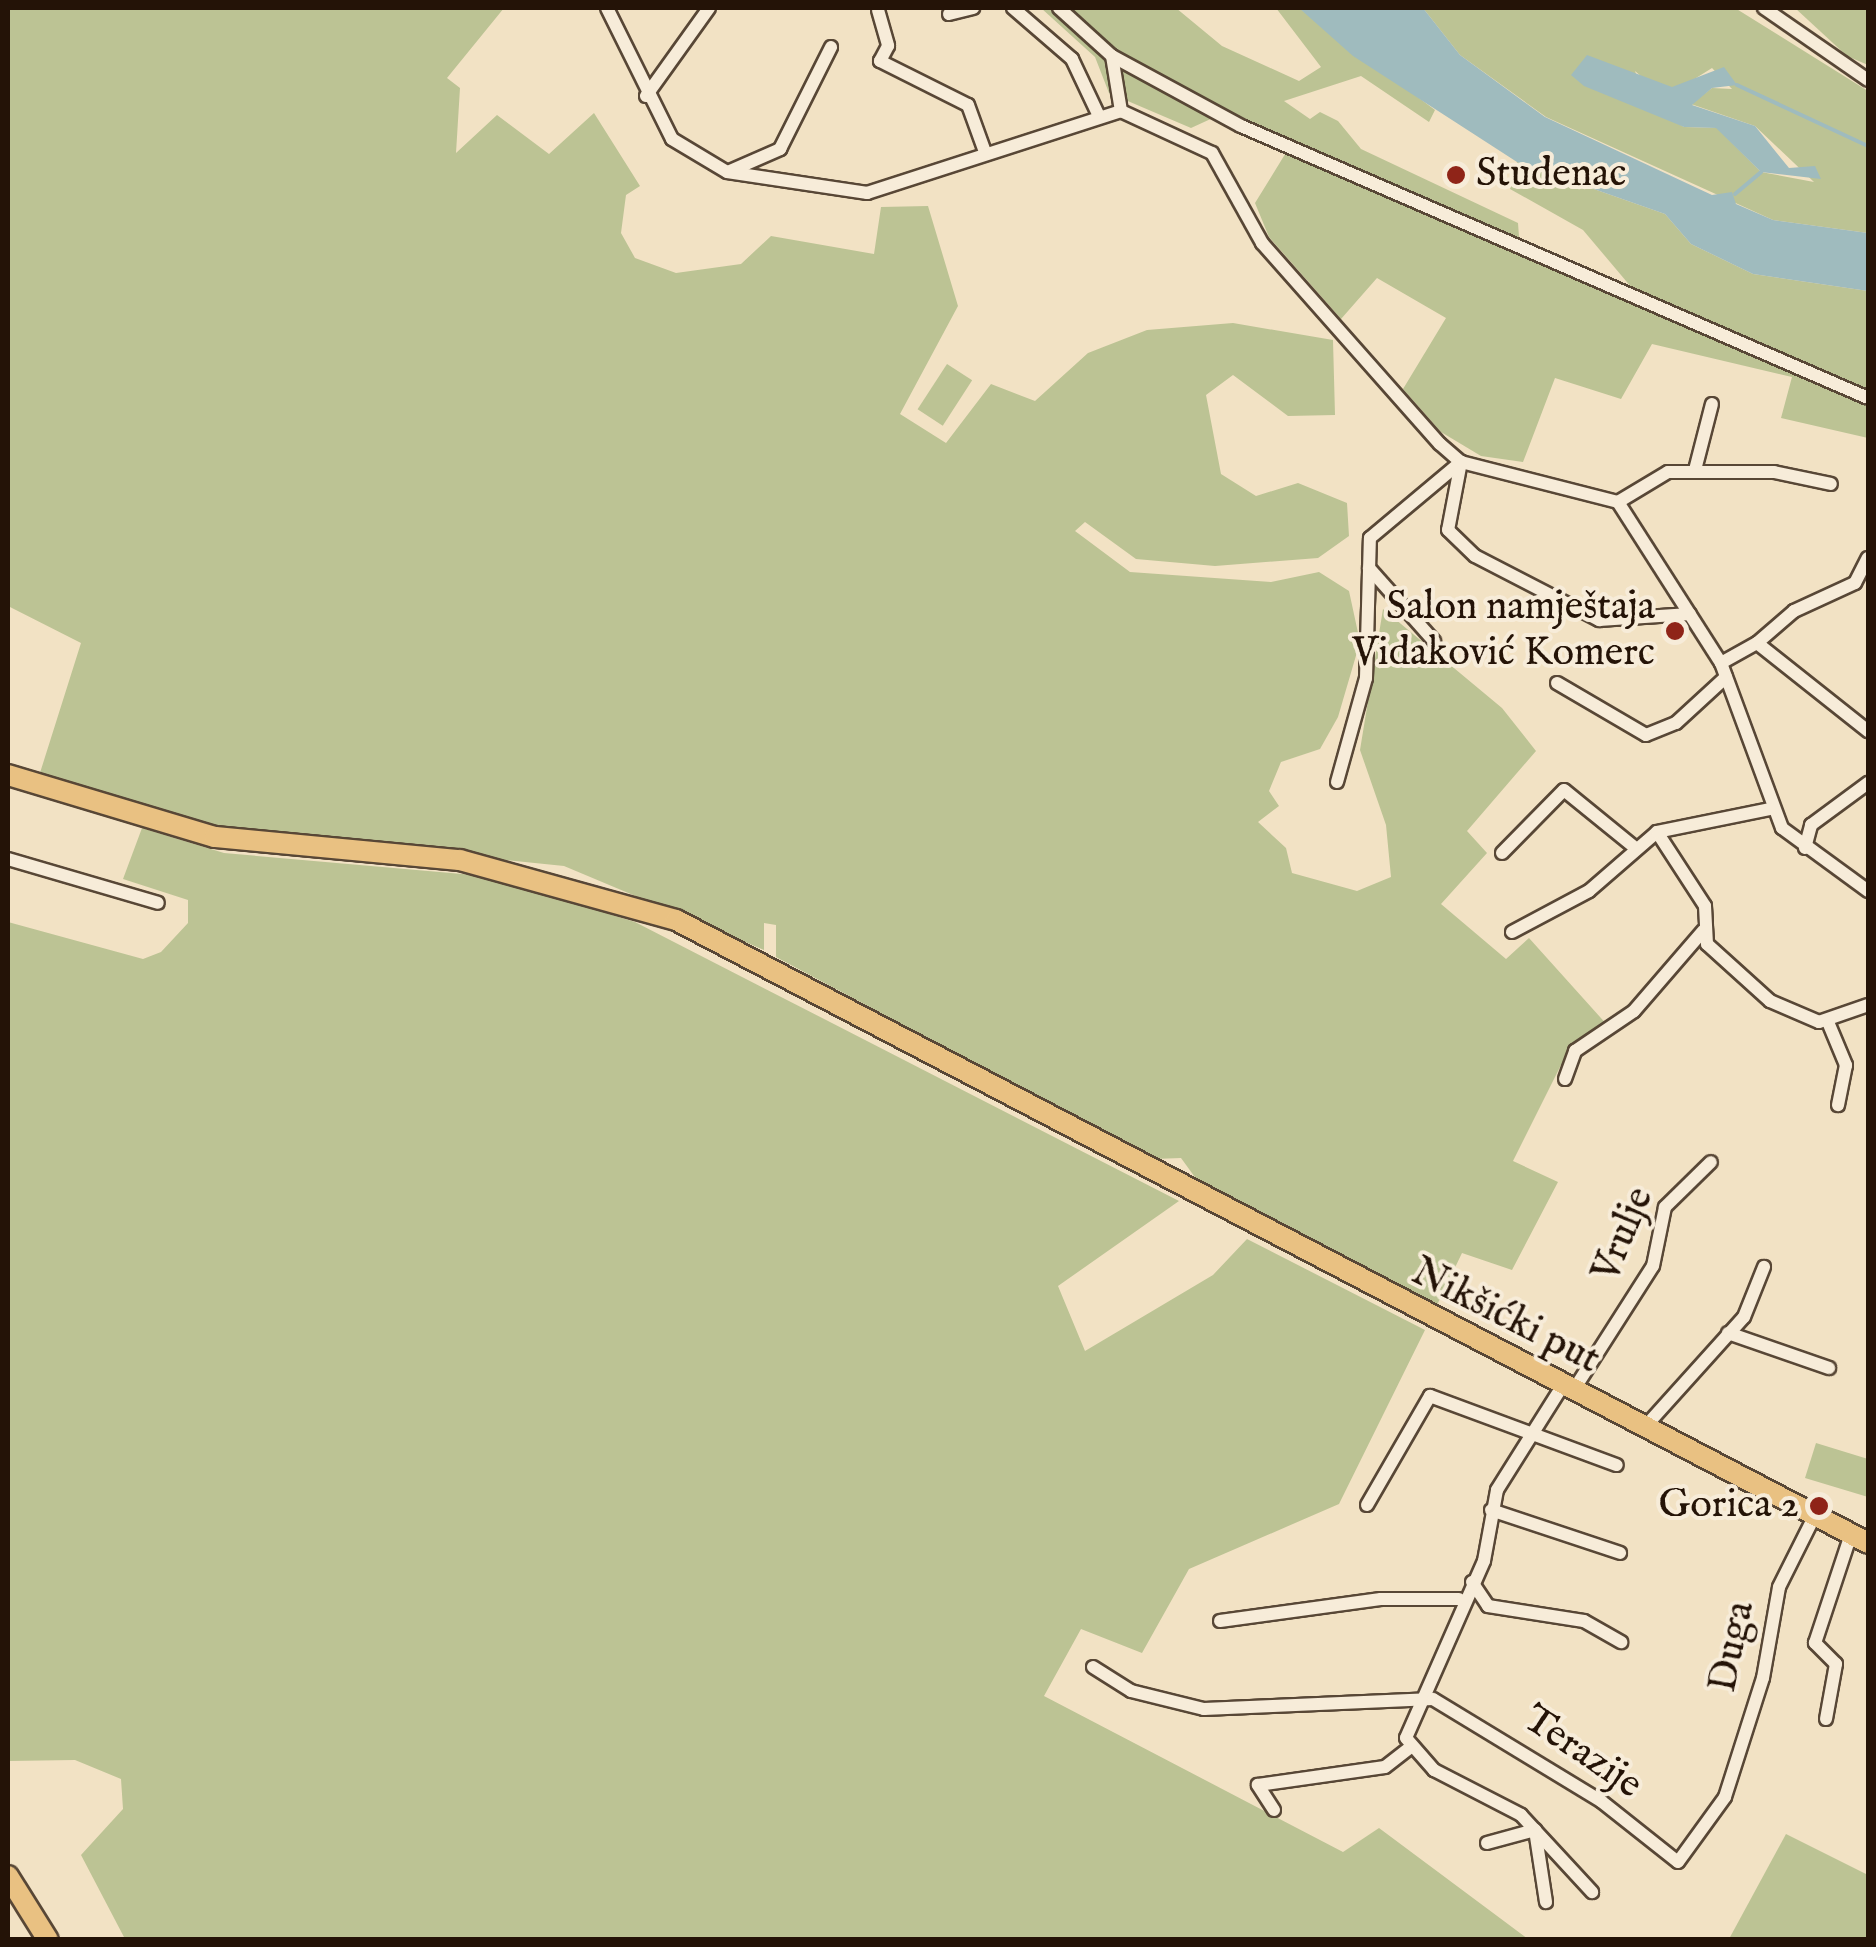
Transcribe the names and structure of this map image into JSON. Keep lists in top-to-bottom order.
{
  "streets": {
    "main road": ["Nikšićki put"],
    "street": ["Vrulje", "Duga", "Terazije"]
  },
  "crossings": [
    ["Vrulje", "Nikšićki put"],
    ["Nikšićki put", "Duga"],
    ["Duga", "Terazije"]
  ],
  "places": ["Studenac", "Salon namještaja Vidaković Komerc", "Gorica 2"]
}
